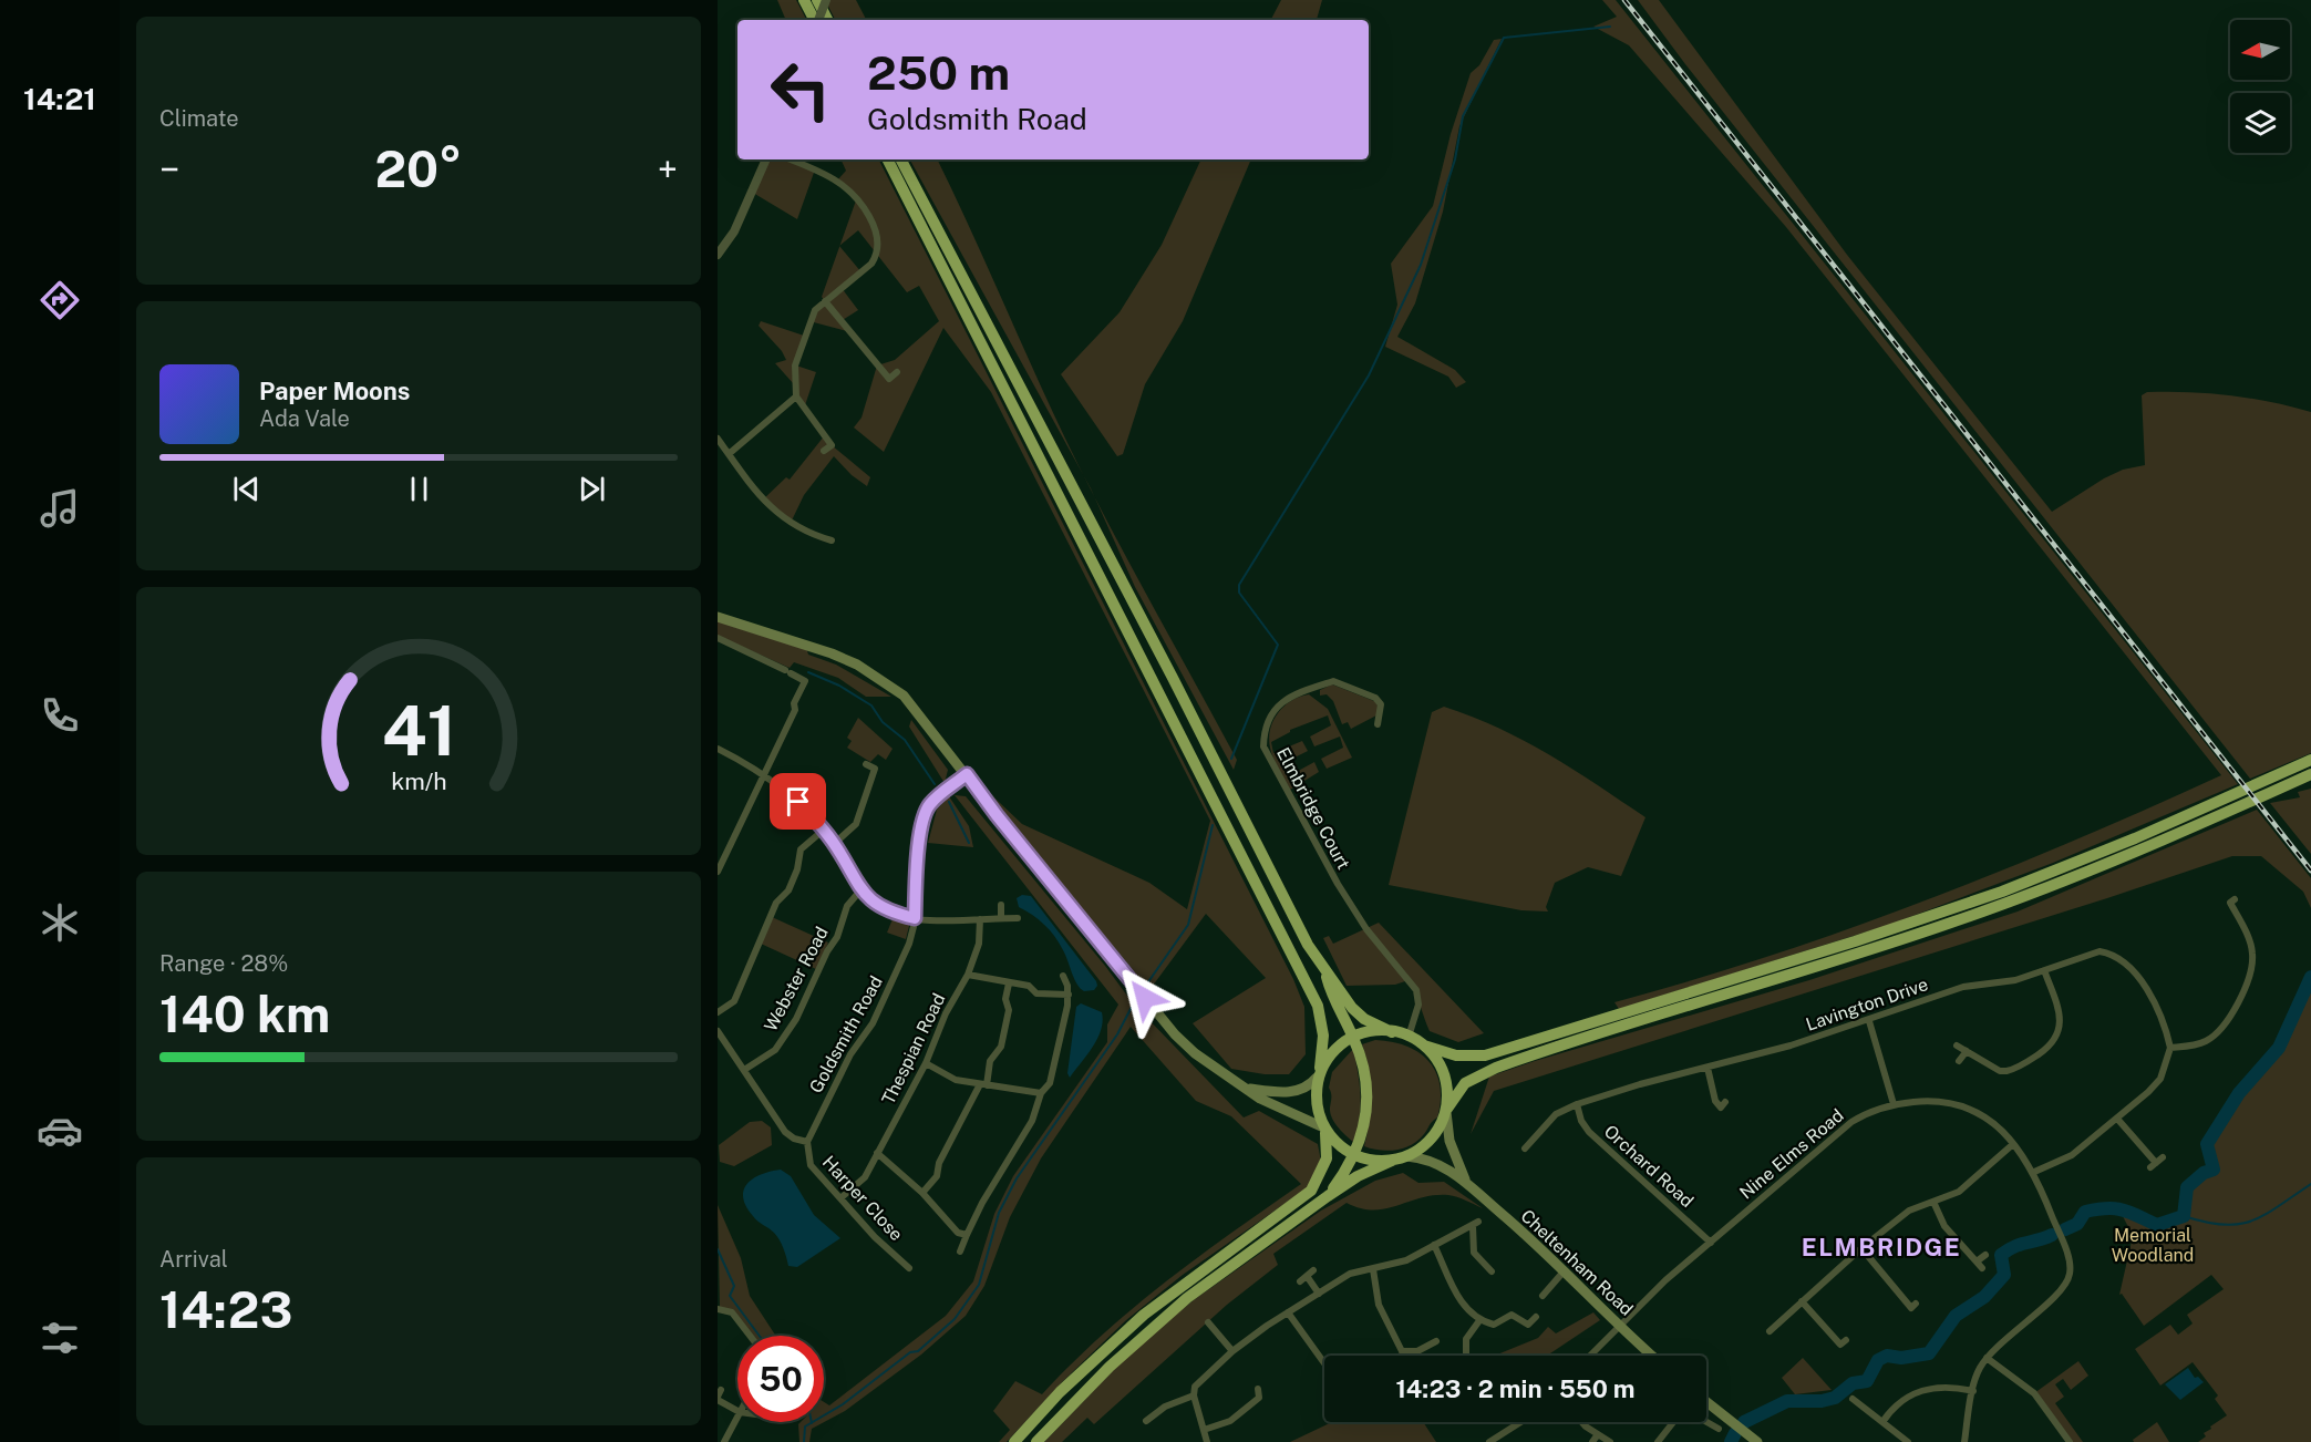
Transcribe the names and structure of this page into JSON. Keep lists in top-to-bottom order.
{
  "streets": {
    "main road": ["Cheltenham Road"],
    "street": [
      "Elmbridge Court",
      "Webster Road",
      "Lavington Drive",
      "Goldsmith Road",
      "Thespian Road",
      "Nine Elms Road",
      "Orchard Road",
      "Harper Close"
    ]
  },
  "crossings": [
    ["Lavington Drive", "Orchard Road"],
    ["Goldsmith Road", "Harper Close"],
    ["Thespian Road", "Harper Close"],
    ["Nine Elms Road", "Orchard Road"],
    ["Nine Elms Road", "Cheltenham Road"]
  ],
  "districts": ["ELMBRIDGE"],
  "parks": ["Memorial Woodland"],
  "north": "left",
  "page": {
    "tabs": "14:21",
    "tile": [
      "Climate",
      ["Range · 28%", "140 km"],
      ["Arrival", "14:23"]
    ],
    "turn": ["250 m", "Goldsmith Road"],
    "heat": ["−", "20°", "+"],
    "song": ["Paper Moons", "Ada Vale"],
    "limit": "50",
    "trip": "14:23 · 2 min · 550 m",
    "gauge": ["41", "km/h"]
  }
}
